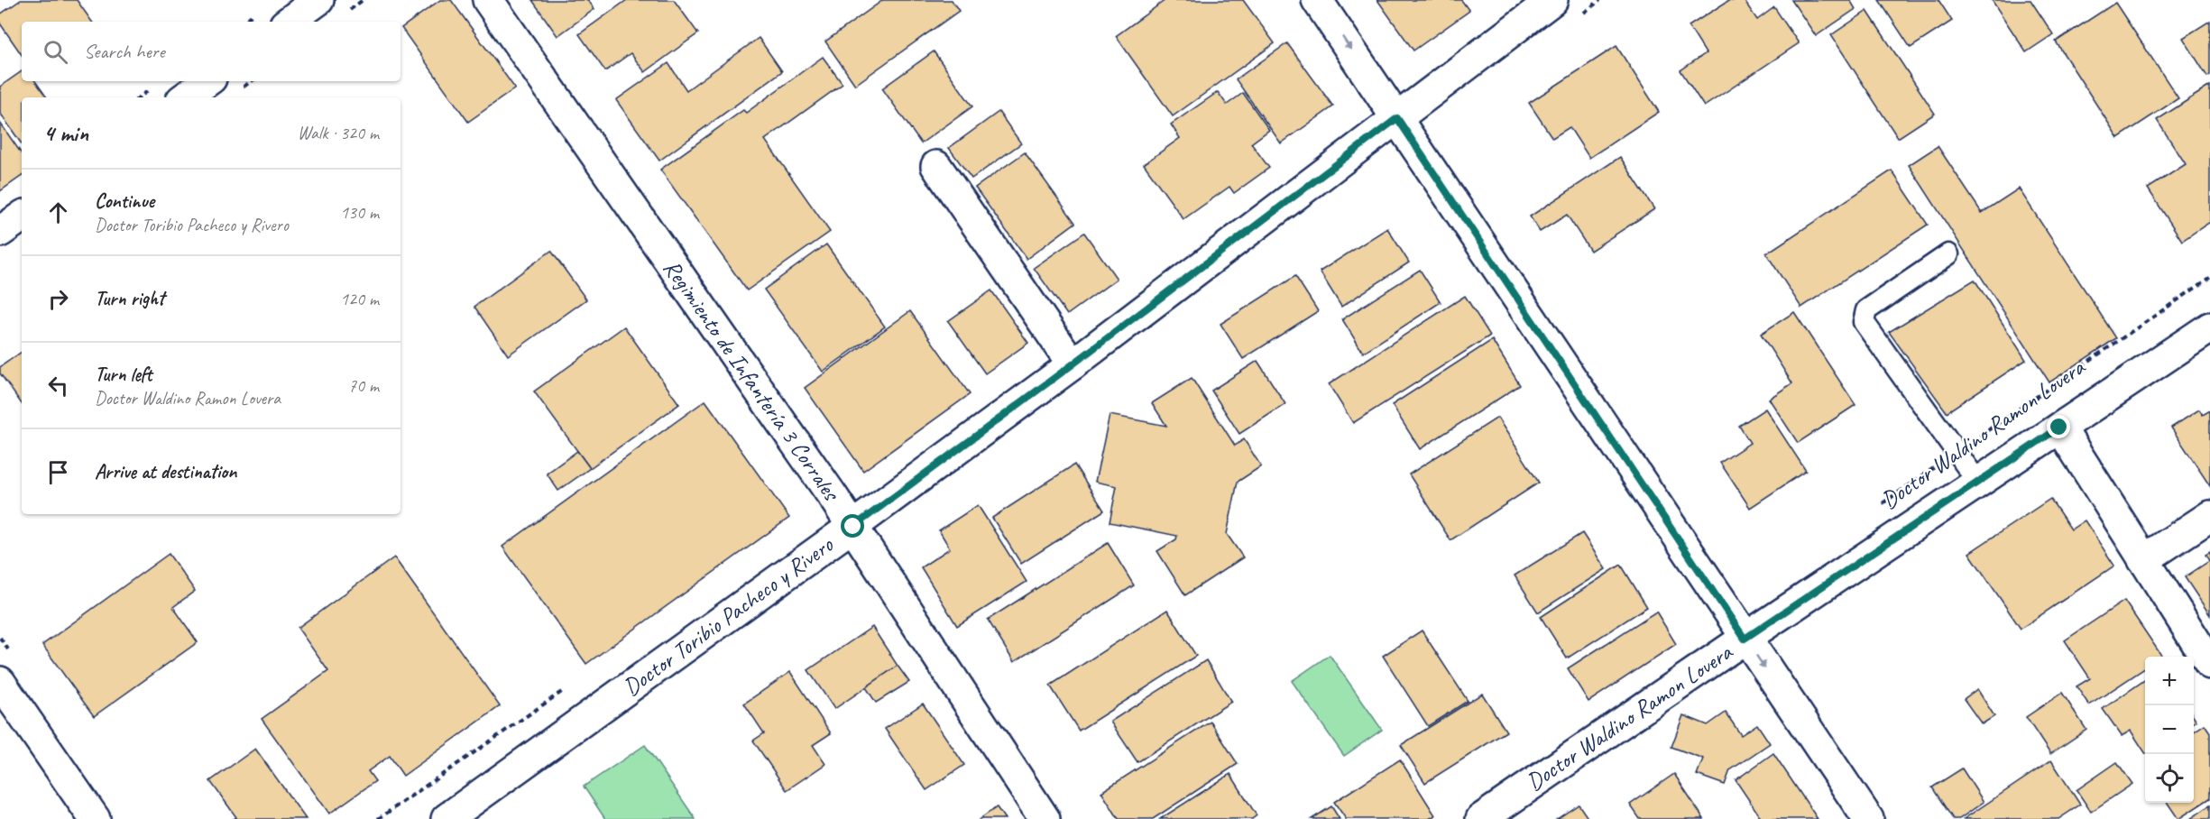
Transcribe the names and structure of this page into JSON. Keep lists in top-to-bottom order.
{
  "streets": {
    "street": ["Regimiento de Infantería 3 Corrales", "Doctor Waldino Ramon Lovera", "Doctor Toribio Pacheco y Rivero"]
  },
  "crossings": [
    ["Regimiento de Infantería 3 Corrales", "Doctor Toribio Pacheco y Rivero"]
  ],
  "page": {
    "search": "Search here",
    "heading": ["4 min", "Walk · 320 m"],
    "list": [
      ["Continue", "Doctor Toribio Pacheco y Rivero", "130 m"],
      ["Turn right", "120 m"],
      ["Turn left", "Doctor Waldino Ramon Lovera", "70 m"],
      "Arrive at destination"
    ],
    "map_buttons": ["+", "−"]
  }
}
